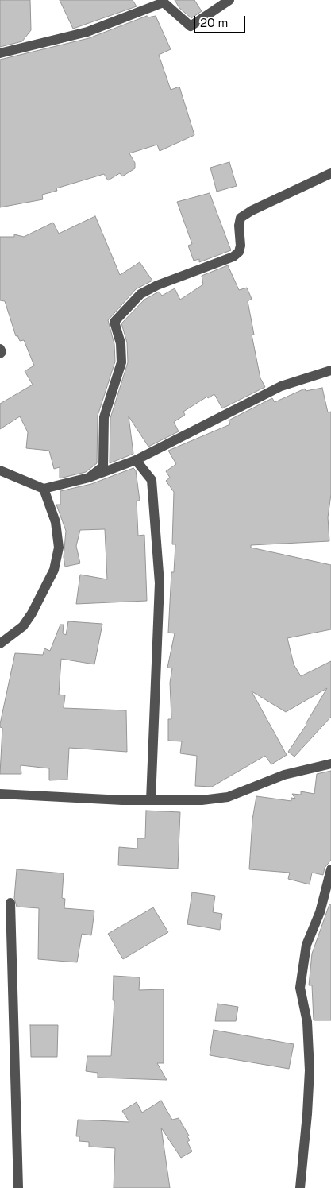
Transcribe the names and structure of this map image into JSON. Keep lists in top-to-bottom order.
{
  "scale_bar": "20 m"
}
